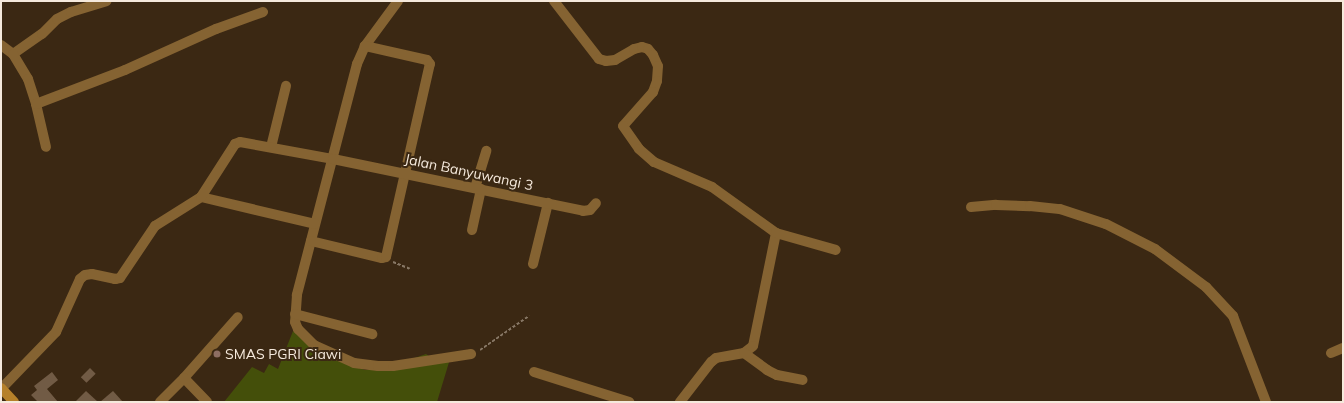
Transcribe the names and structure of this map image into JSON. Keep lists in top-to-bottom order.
{
  "streets": {
    "street": ["Jalan Banyuwangi 3"]
  },
  "places": ["SMAS PGRI Ciawi"]
}
